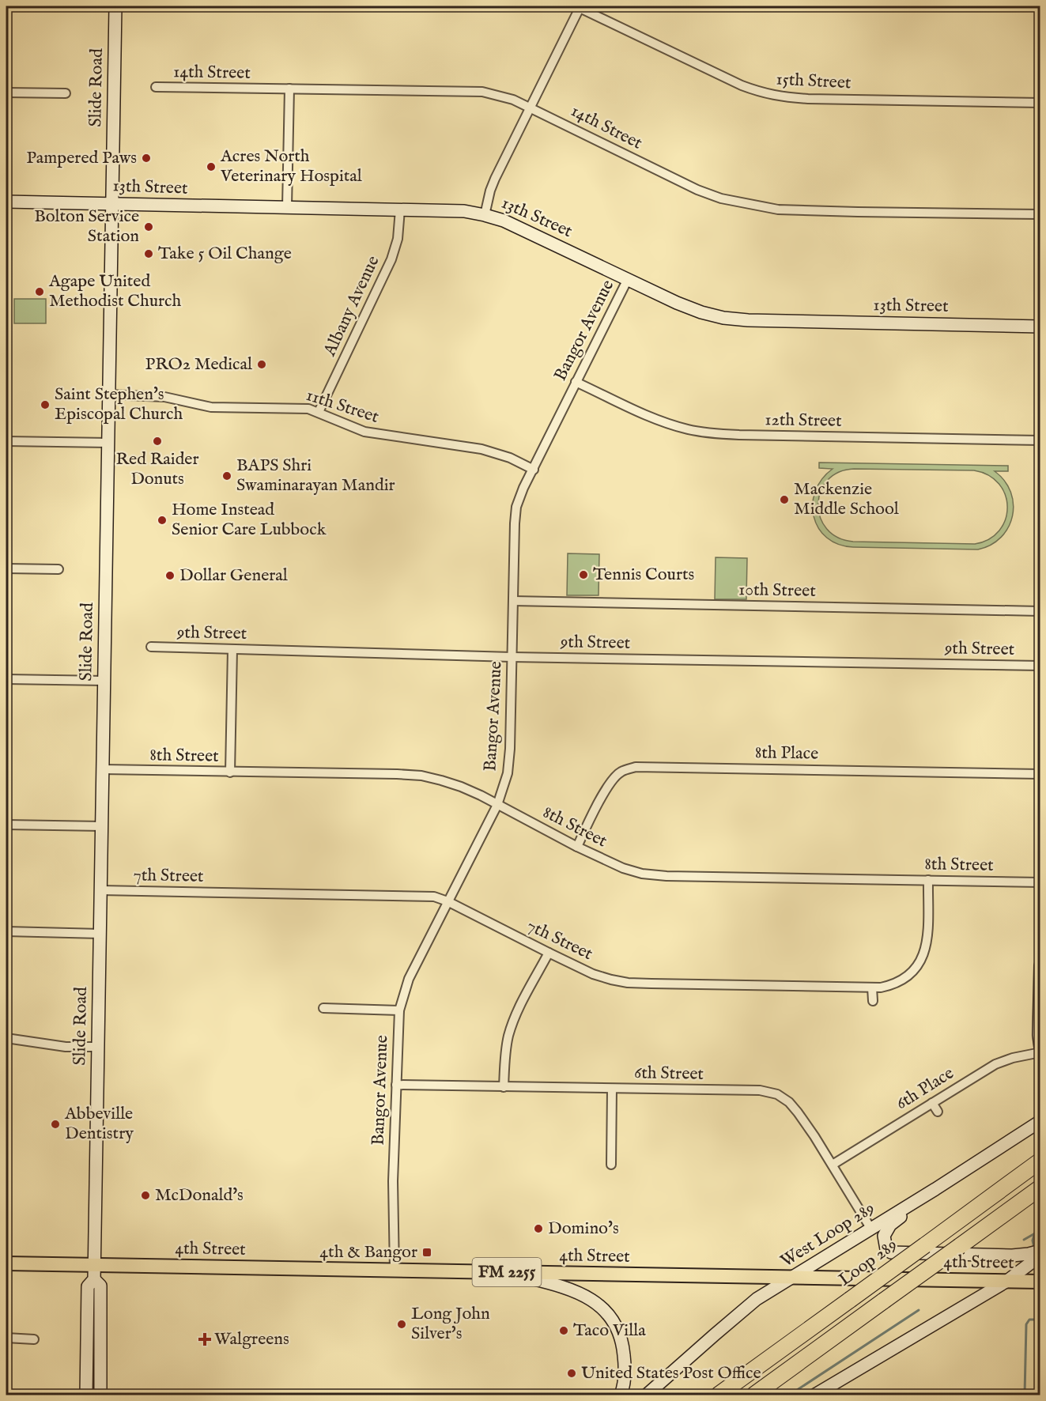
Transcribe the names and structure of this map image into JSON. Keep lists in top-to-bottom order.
{
  "streets": {
    "highway": ["Loop 289"],
    "main road": [
      "Slide Road",
      "13th Street",
      "West Loop 289",
      "4th Street",
      "FM 2255"
    ],
    "street": [
      "14th Street",
      "15th Street",
      "Albany Avenue",
      "Bangor Avenue",
      "11th Street",
      "12th Street",
      "10th Street",
      "9th Street",
      "8th Place",
      "8th Street",
      "7th Street",
      "6th Street",
      "6th Place"
    ]
  },
  "crossings": [
    ["Slide Road", "13th Street"],
    ["Slide Road", "11th Street"],
    ["Slide Road", "8th Street"],
    ["Slide Road", "7th Street"],
    ["Slide Road", "4th Street"],
    ["13th Street", "Albany Avenue"],
    ["13th Street", "Bangor Avenue"],
    ["Albany Avenue", "11th Street"],
    ["Bangor Avenue", "11th Street"],
    ["Bangor Avenue", "12th Street"],
    ["Bangor Avenue", "10th Street"],
    ["Bangor Avenue", "9th Street"],
    ["Bangor Avenue", "8th Street"],
    ["Bangor Avenue", "7th Street"],
    ["Bangor Avenue", "6th Street"],
    ["Bangor Avenue", "4th Street"],
    ["8th Place", "8th Street"],
    ["8th Street", "7th Street"],
    ["6th Street", "6th Place"],
    ["6th Street", "West Loop 289"],
    ["West Loop 289", "4th Street"]
  ],
  "places": {
    "other": [
      "Pampered Paws",
      "Acres North Veterinary Hospital",
      "Bolton Service Station",
      "Take 5 Oil Change",
      "Agape United Methodist Church",
      "PRO2 Medical",
      "Saint Stephen's Episcopal Church",
      "Red Raider Donuts",
      "BAPS Shri Swaminarayan Mandir",
      "Mackenzie Middle School",
      "Home Instead Senior Care Lubbock",
      "Tennis Courts",
      "Dollar General",
      "Abbeville Dentistry",
      "McDonald's",
      "Domino's",
      "Long John Silver's",
      "Taco Villa",
      "United States Post Office"
    ],
    "transit": ["4th & Bangor"],
    "health": ["Walgreens"]
  }
}
